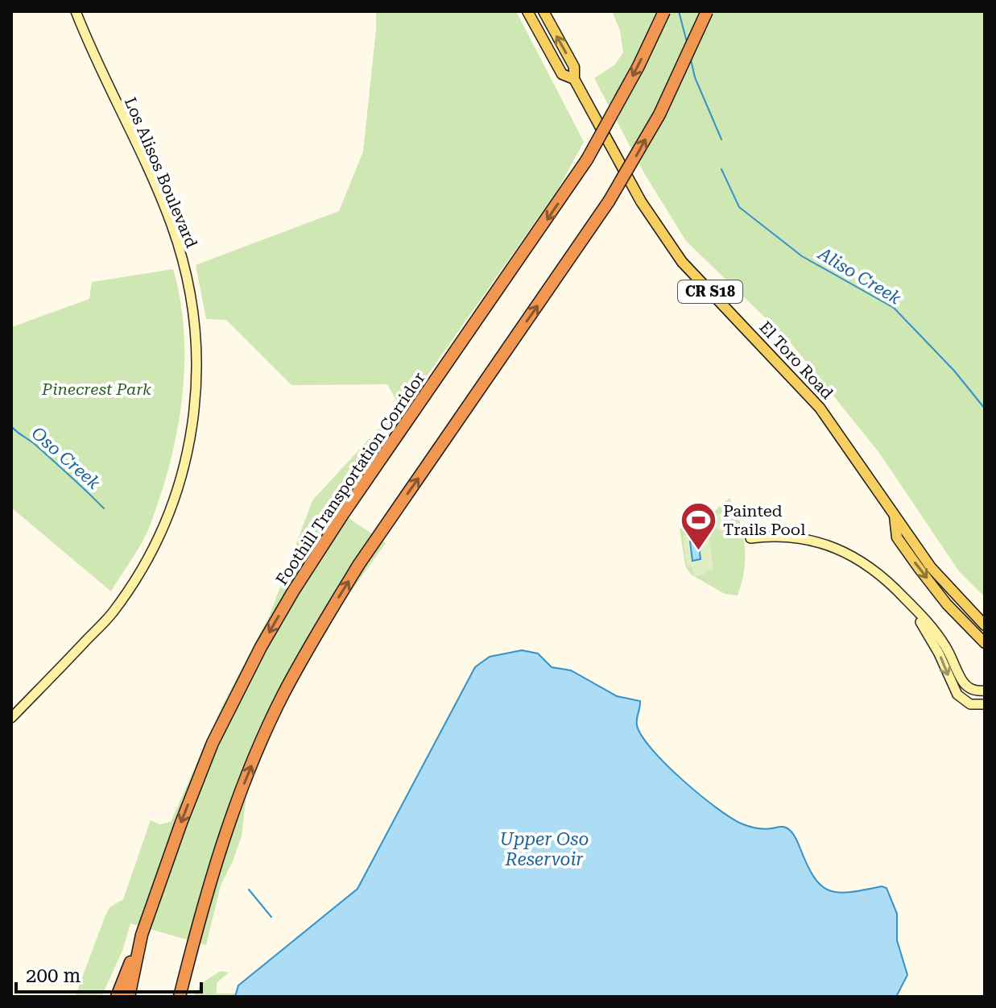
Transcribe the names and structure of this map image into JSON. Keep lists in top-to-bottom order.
{
  "streets": {
    "highway": ["Foothill Transportation Corridor"],
    "main road": ["Los Alisos Boulevard", "CR S18", "El Toro Road"]
  },
  "water": ["Aliso Creek", "Oso Creek", "Upper Oso Reservoir"],
  "parks": ["Pinecrest Park"],
  "places": {
    "sports": ["Painted Trails Pool"]
  },
  "scale_bar": "200 m"
}
